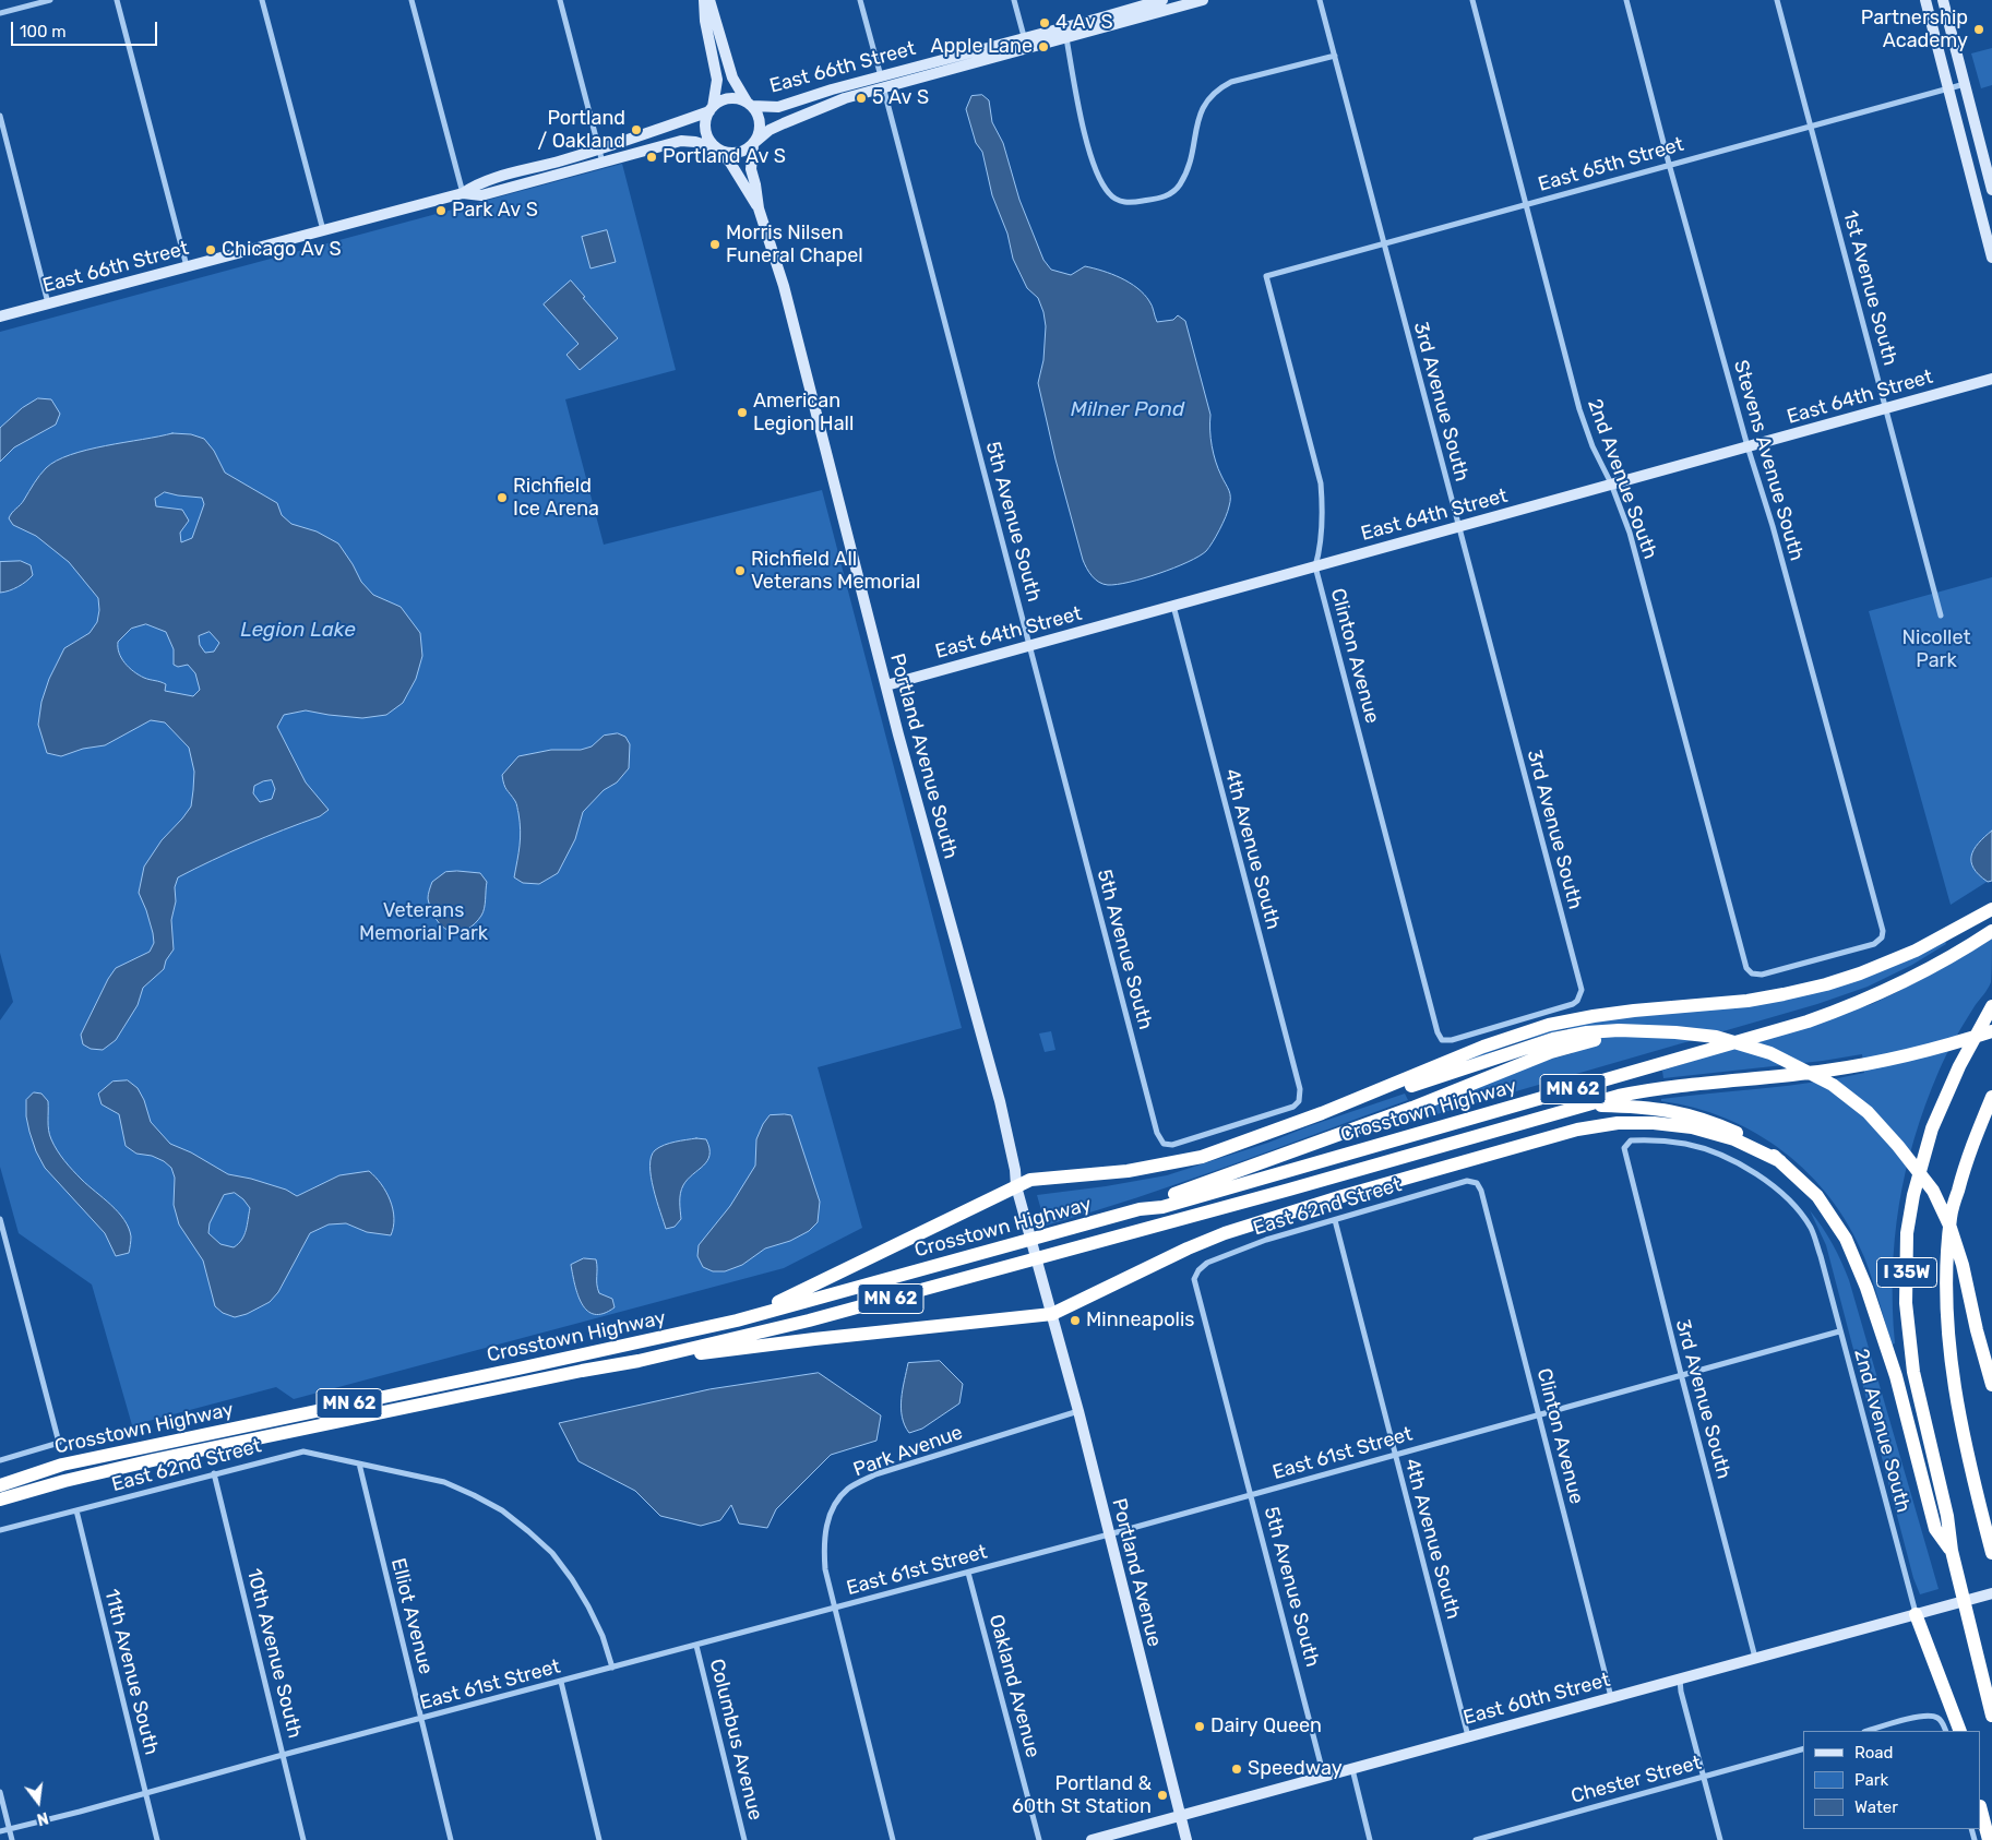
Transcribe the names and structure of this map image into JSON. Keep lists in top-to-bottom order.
{
  "streets": {
    "highway": ["MN 62", "Crosstown Highway", "I 35W"],
    "main road": [
      "East 66th Street",
      "East 64th Street",
      "Portland Avenue South",
      "Portland Avenue",
      "East 60th Street"
    ],
    "street": [
      "East 65th Street",
      "1st Avenue South",
      "3rd Avenue South",
      "Stevens Avenue South",
      "2nd Avenue South",
      "5th Avenue South",
      "Clinton Avenue",
      "4th Avenue South",
      "East 62nd Street",
      "Park Avenue",
      "East 61st Street",
      "Elliot Avenue",
      "10th Avenue South",
      "11th Avenue South",
      "Oakland Avenue",
      "Columbus Avenue",
      "Chester Street"
    ]
  },
  "crossings": [
    ["East 66th Street", "5th Avenue South"],
    ["East 66th Street", "Portland Avenue South"],
    ["East 65th Street", "1st Avenue South"],
    ["East 65th Street", "3rd Avenue South"],
    ["East 65th Street", "Stevens Avenue South"],
    ["East 65th Street", "2nd Avenue South"],
    ["East 65th Street", "Clinton Avenue"],
    ["1st Avenue South", "East 64th Street"],
    ["East 64th Street", "3rd Avenue South"],
    ["East 64th Street", "Stevens Avenue South"],
    ["East 64th Street", "2nd Avenue South"],
    ["East 64th Street", "5th Avenue South"],
    ["East 64th Street", "Clinton Avenue"],
    ["East 64th Street", "Portland Avenue South"],
    ["East 64th Street", "4th Avenue South"],
    ["3rd Avenue South", "2nd Avenue South"],
    ["3rd Avenue South", "Clinton Avenue"],
    ["3rd Avenue South", "East 61st Street"],
    ["3rd Avenue South", "East 60th Street"],
    ["Stevens Avenue South", "2nd Avenue South"],
    ["2nd Avenue South", "East 61st Street"],
    ["2nd Avenue South", "East 60th Street"],
    ["5th Avenue South", "4th Avenue South"],
    ["5th Avenue South", "East 62nd Street"],
    ["5th Avenue South", "East 61st Street"],
    ["5th Avenue South", "East 60th Street"],
    ["Clinton Avenue", "East 62nd Street"],
    ["Clinton Avenue", "East 61st Street"],
    ["Clinton Avenue", "East 60th Street"],
    ["Portland Avenue South", "Portland Avenue"],
    ["4th Avenue South", "East 62nd Street"],
    ["4th Avenue South", "East 61st Street"],
    ["4th Avenue South", "East 60th Street"],
    ["East 62nd Street", "East 61st Street"],
    ["East 62nd Street", "Elliot Avenue"],
    ["East 62nd Street", "10th Avenue South"],
    ["East 62nd Street", "11th Avenue South"],
    ["Park Avenue", "East 61st Street"],
    ["Park Avenue", "Portland Avenue"],
    ["East 61st Street", "Portland Avenue"],
    ["East 61st Street", "Elliot Avenue"],
    ["East 61st Street", "10th Avenue South"],
    ["East 61st Street", "11th Avenue South"],
    ["East 61st Street", "Oakland Avenue"],
    ["East 61st Street", "Columbus Avenue"],
    ["Portland Avenue", "East 60th Street"]
  ],
  "water": ["Milner Pond", "Legion Lake"],
  "parks": ["Nicollet Park", "Veterans Memorial Park"],
  "places": [
    "4 Av S",
    "Partnership Academy",
    "Apple Lane",
    "5 Av S",
    "Portland / Oakland",
    "Portland Av S",
    "Park Av S",
    "Morris Nilsen Funeral Chapel",
    "Chicago Av S",
    "American Legion Hall",
    "Richfield Ice Arena",
    "Richfield All Veterans Memorial",
    "Minneapolis",
    "Dairy Queen",
    "Speedway",
    "Portland & 60th St Station"
  ],
  "legend": ["Road", "Park", "Water"],
  "scale_bar": "100 m",
  "north": "bottom"
}
